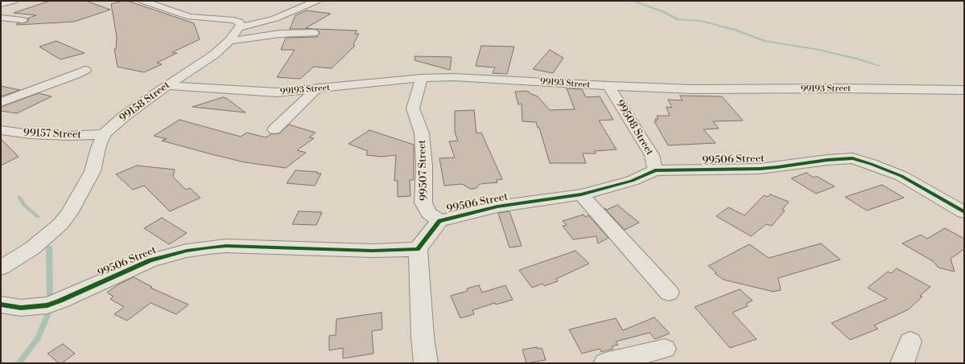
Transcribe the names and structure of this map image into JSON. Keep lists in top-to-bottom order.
{
  "streets": {
    "street": [
      "99193 Street",
      "99158 Street",
      "99508 Street",
      "99157 Street",
      "99506 Street",
      "99507 Street"
    ]
  },
  "crossings": [
    ["99193 Street", "99158 Street"],
    ["99193 Street", "99508 Street"],
    ["99193 Street", "99507 Street"],
    ["99158 Street", "99157 Street"],
    ["99508 Street", "99506 Street"],
    ["99506 Street", "99507 Street"]
  ]
}
